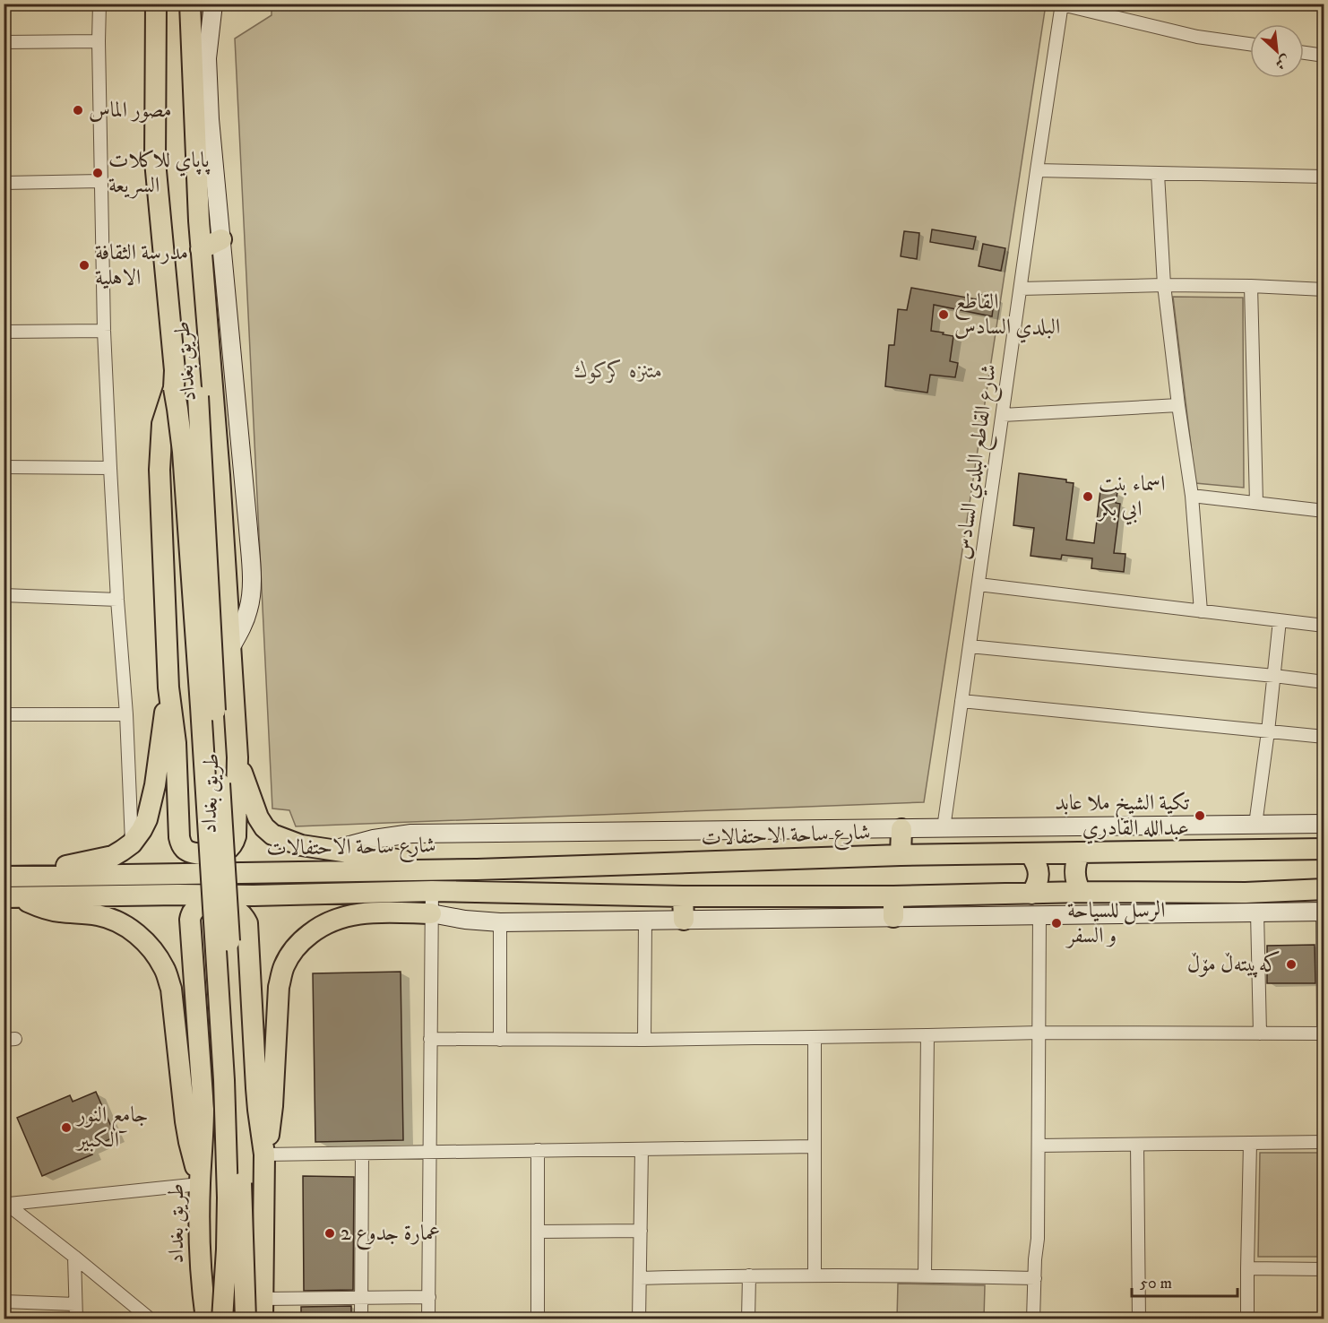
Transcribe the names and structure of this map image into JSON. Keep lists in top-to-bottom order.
{
  "streets": {
    "main road": ["طريق بغداد", "شارع ساحة الاحتفالات"],
    "street": ["شارع القاطع البلدي السادس"]
  },
  "parks": ["متنزه كركوك"],
  "places": [
    "مصور الماس",
    "پاپاي للاكلات السريعة",
    "مدرسة الثقافة الاهلية",
    "القاطع البلدي السادس",
    "اسماء بنت ابي بكر",
    "تكية الشيخ ملا عابد عبدالله القادري",
    "الرسل للسياحة و السفر",
    "کەپیتەڵ مۆڵ",
    "جامع النور الكبير",
    "عمارة جدوع 2"
  ],
  "scale_bar": "50 m",
  "north": "bottom right"
}
